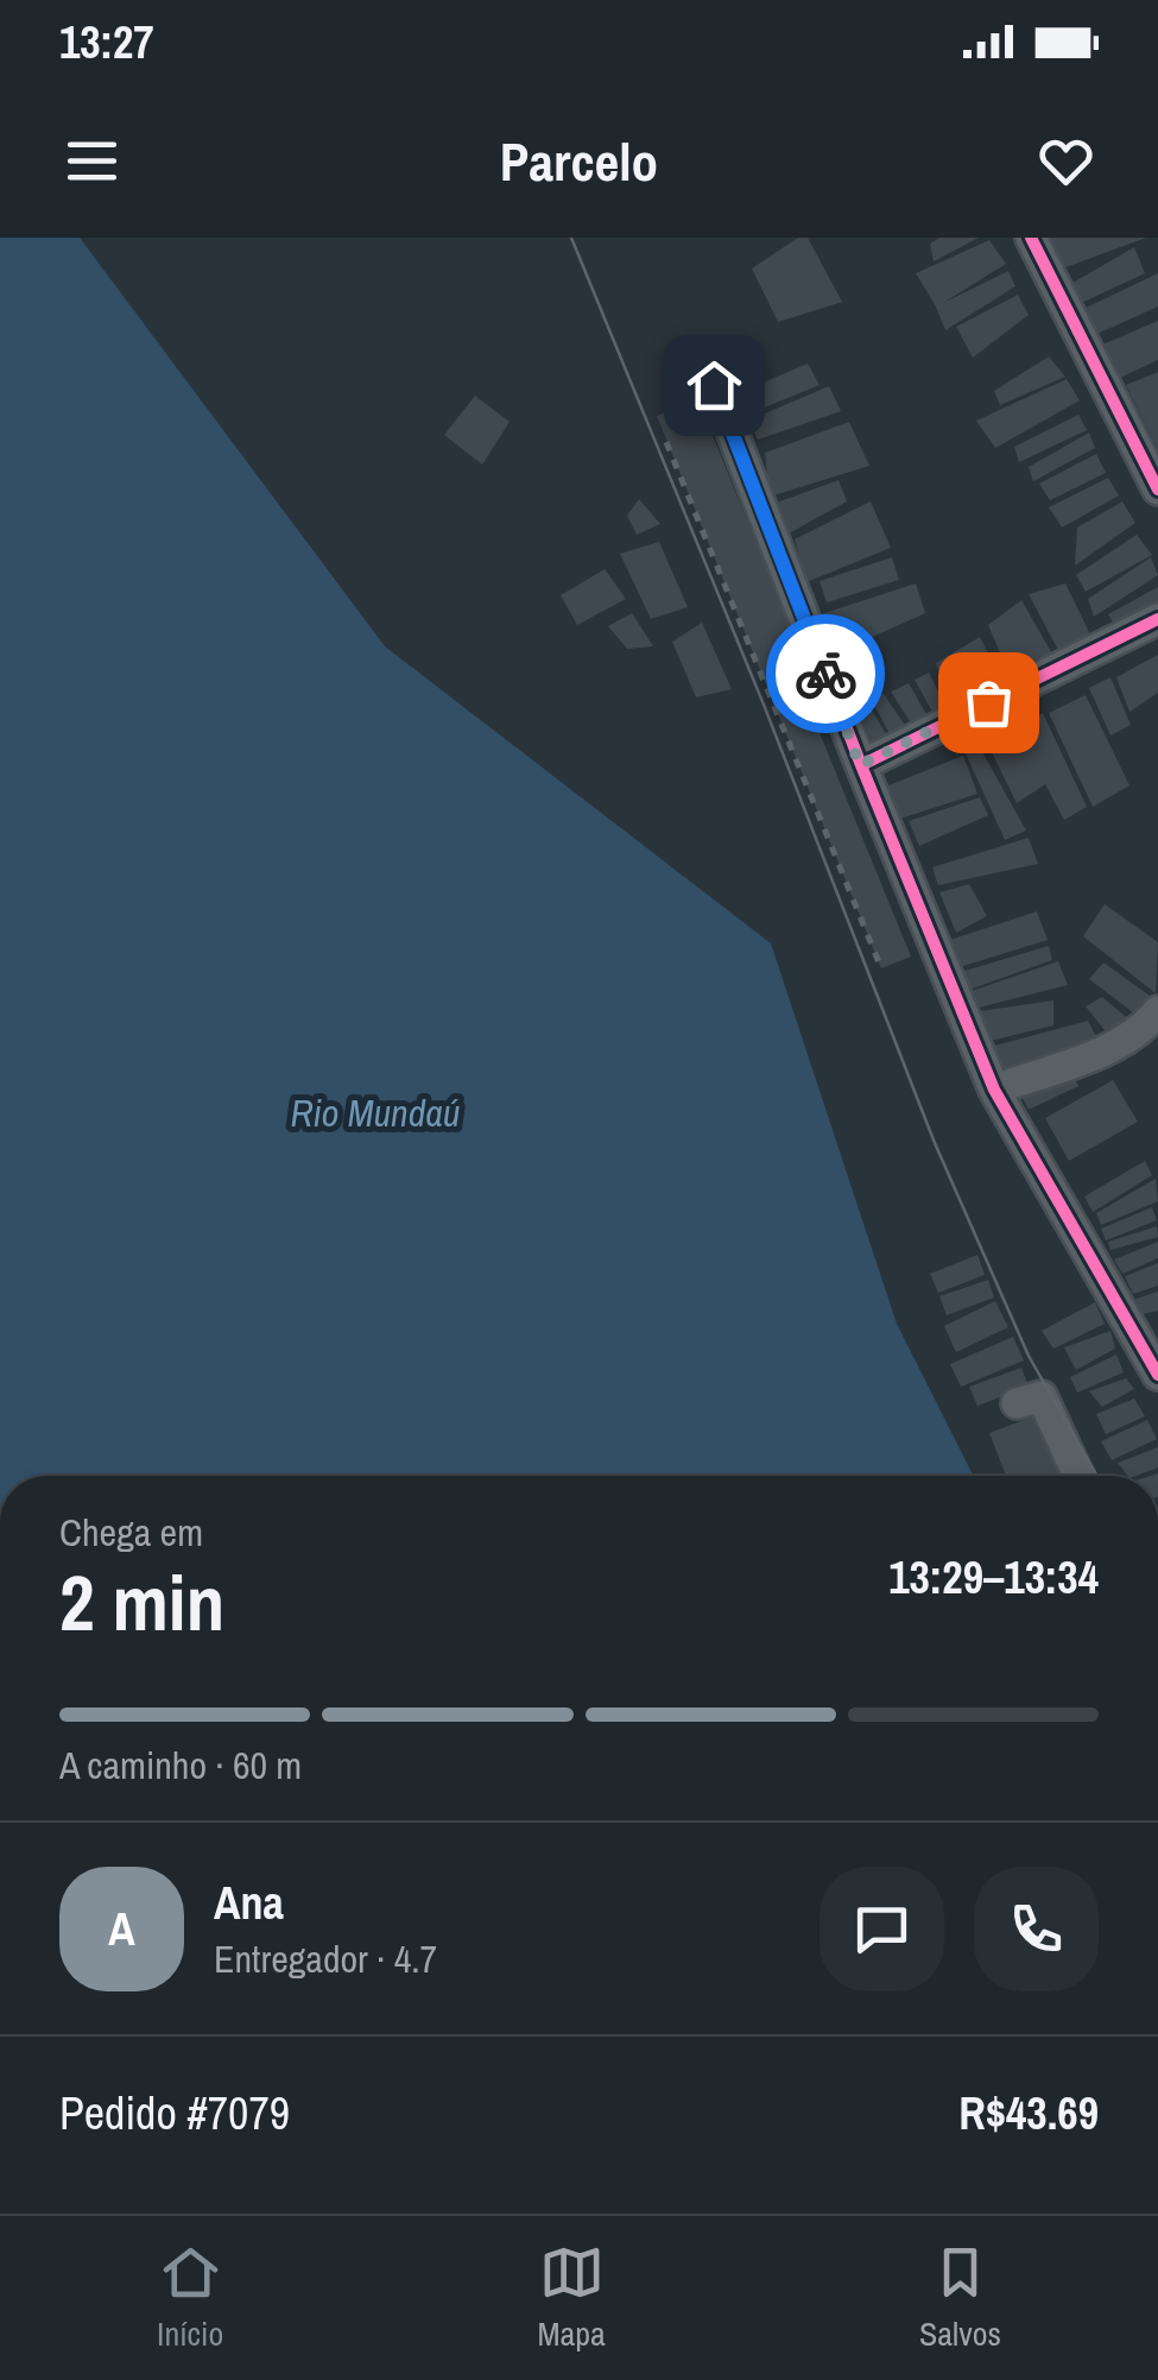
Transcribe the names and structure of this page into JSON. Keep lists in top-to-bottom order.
{
  "water": ["Rio Mundaú"],
  "page": {
    "status": "13:27",
    "header": "Parcelo",
    "heading": ["2 min", "Chega em", "13:29–13:34"],
    "panel": [
      "Ana",
      "Entregador · 4.7",
      "Pedido #7079",
      "R$43.69"
    ],
    "bar": "A caminho · 60 m",
    "round": "A",
    "tabs": ["Início", "Mapa", "Salvos"]
  }
}
